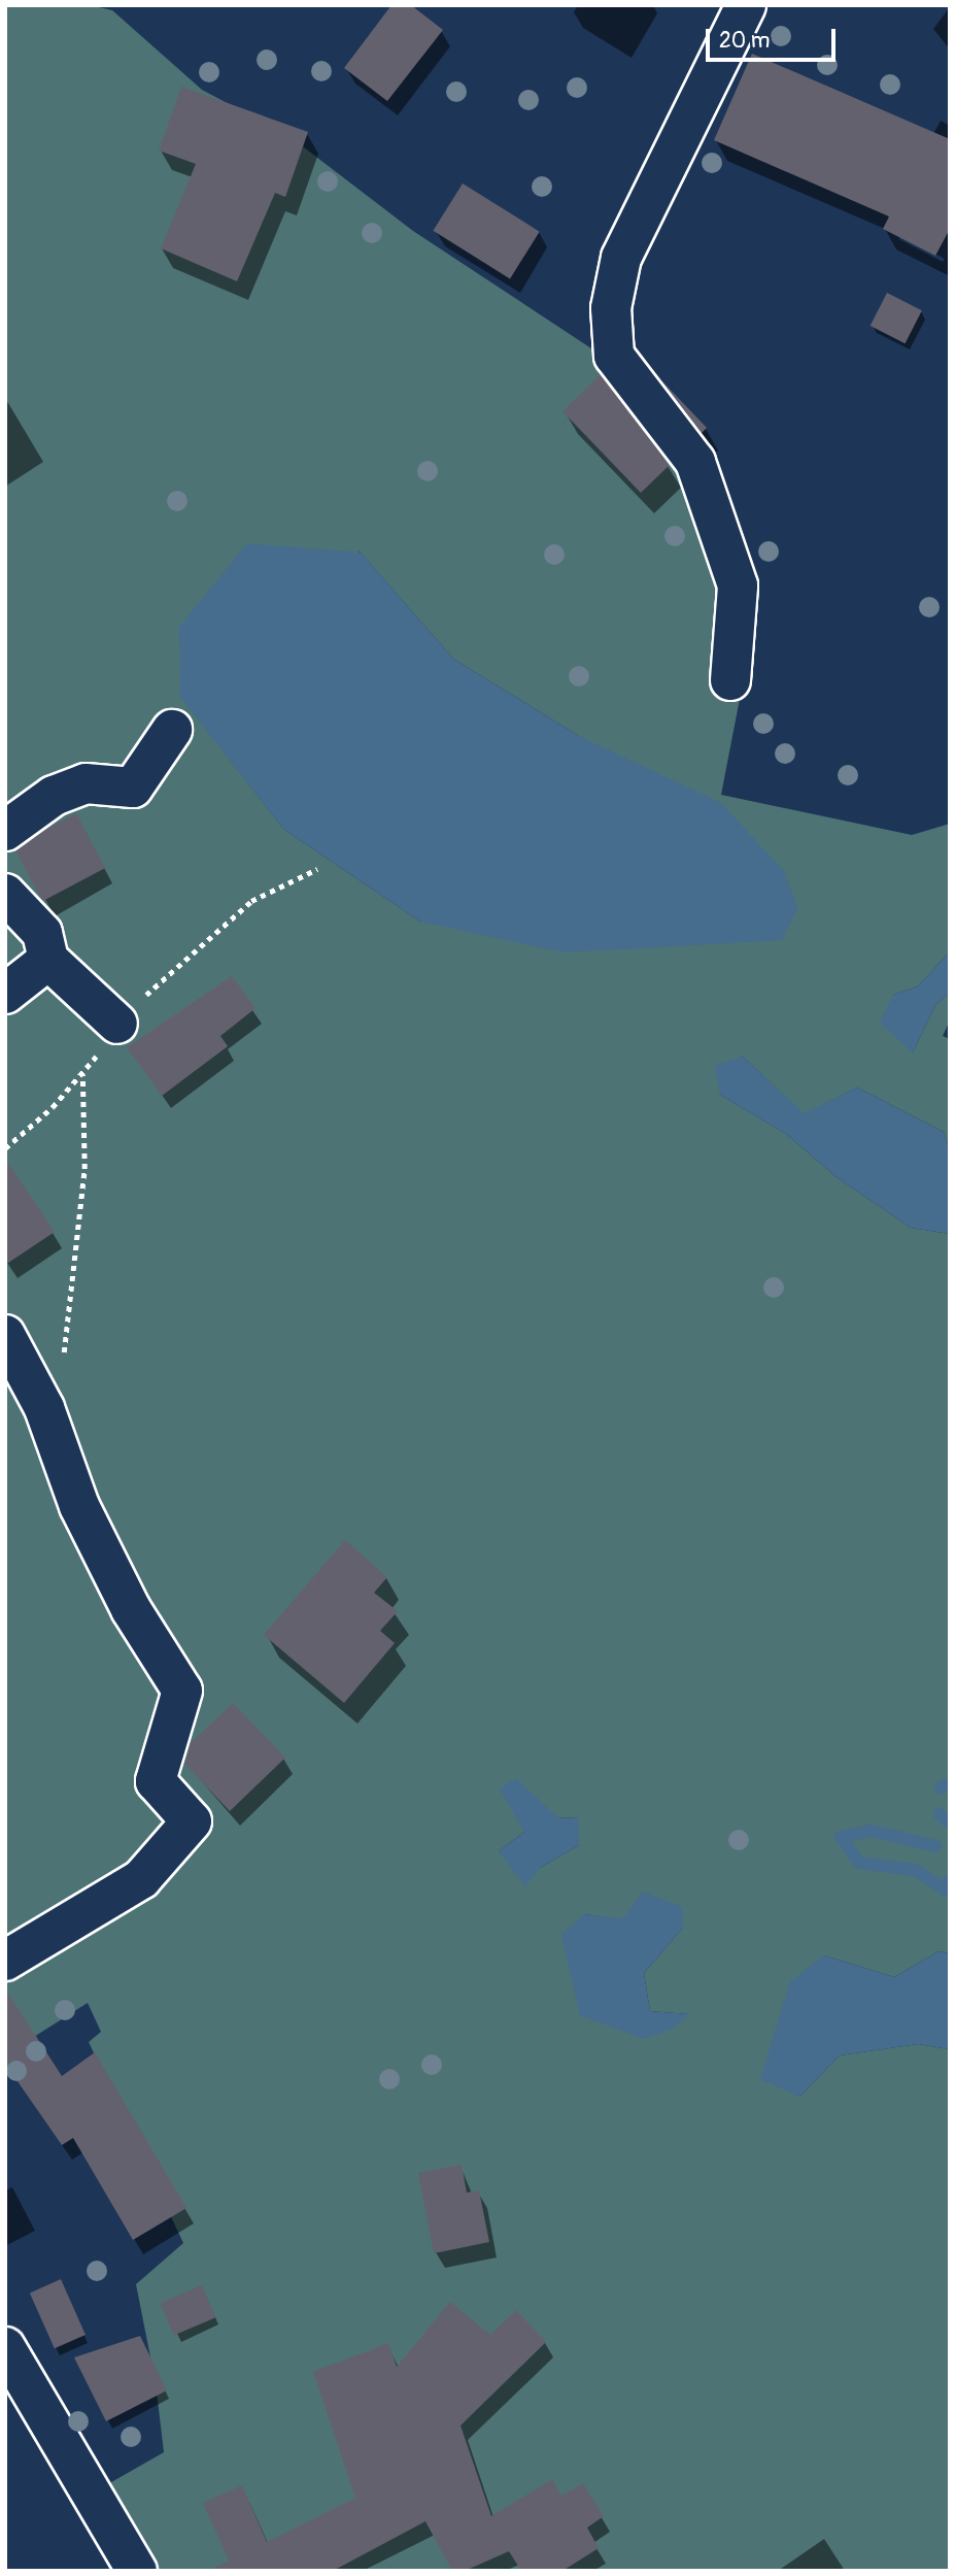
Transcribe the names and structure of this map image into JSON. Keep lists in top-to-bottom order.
{
  "scale_bar": "20 m"
}
